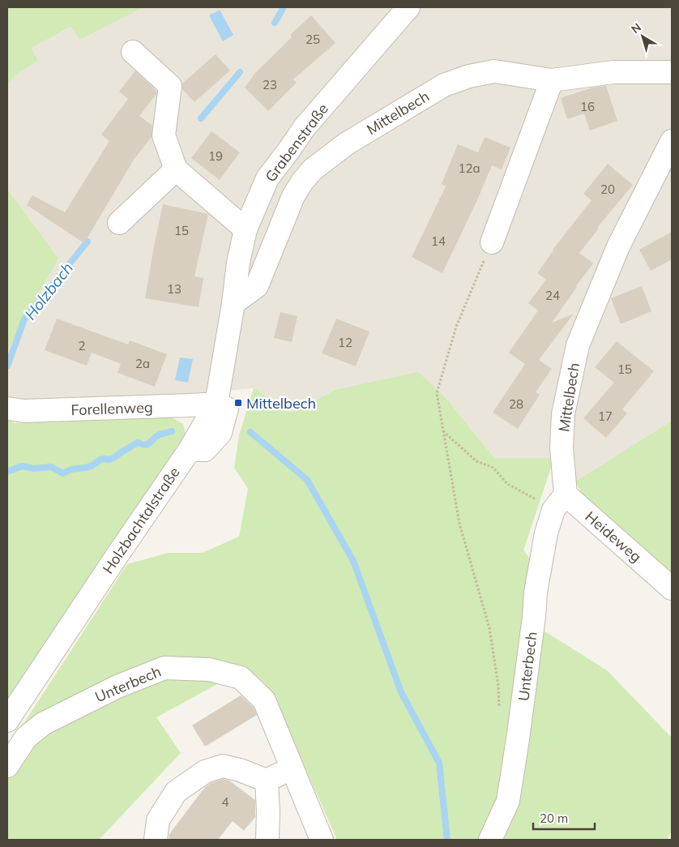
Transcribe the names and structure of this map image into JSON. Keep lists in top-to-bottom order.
{
  "streets": {
    "street": [
      "Mittelbech",
      "Grabenstraße",
      "Forellenweg",
      "Holzbachtalstraße",
      "Heideweg",
      "Unterbech"
    ]
  },
  "crossings": [
    ["Mittelbech", "Grabenstraße"],
    ["Mittelbech", "Holzbachtalstraße"],
    ["Mittelbech", "Heideweg"],
    ["Mittelbech", "Unterbech"],
    ["Grabenstraße", "Holzbachtalstraße"],
    ["Forellenweg", "Holzbachtalstraße"],
    ["Heideweg", "Unterbech"]
  ],
  "water": ["Holzbach"],
  "places": {
    "transit": ["Mittelbech"]
  },
  "house_numbers": [
    "25",
    "23",
    "16",
    "19",
    "12a",
    "20",
    "15",
    "14",
    "13",
    "24",
    "12",
    "2",
    "2a",
    "15",
    "28",
    "17",
    "4"
  ],
  "scale_bar": "20 m",
  "north": "top left"
}
